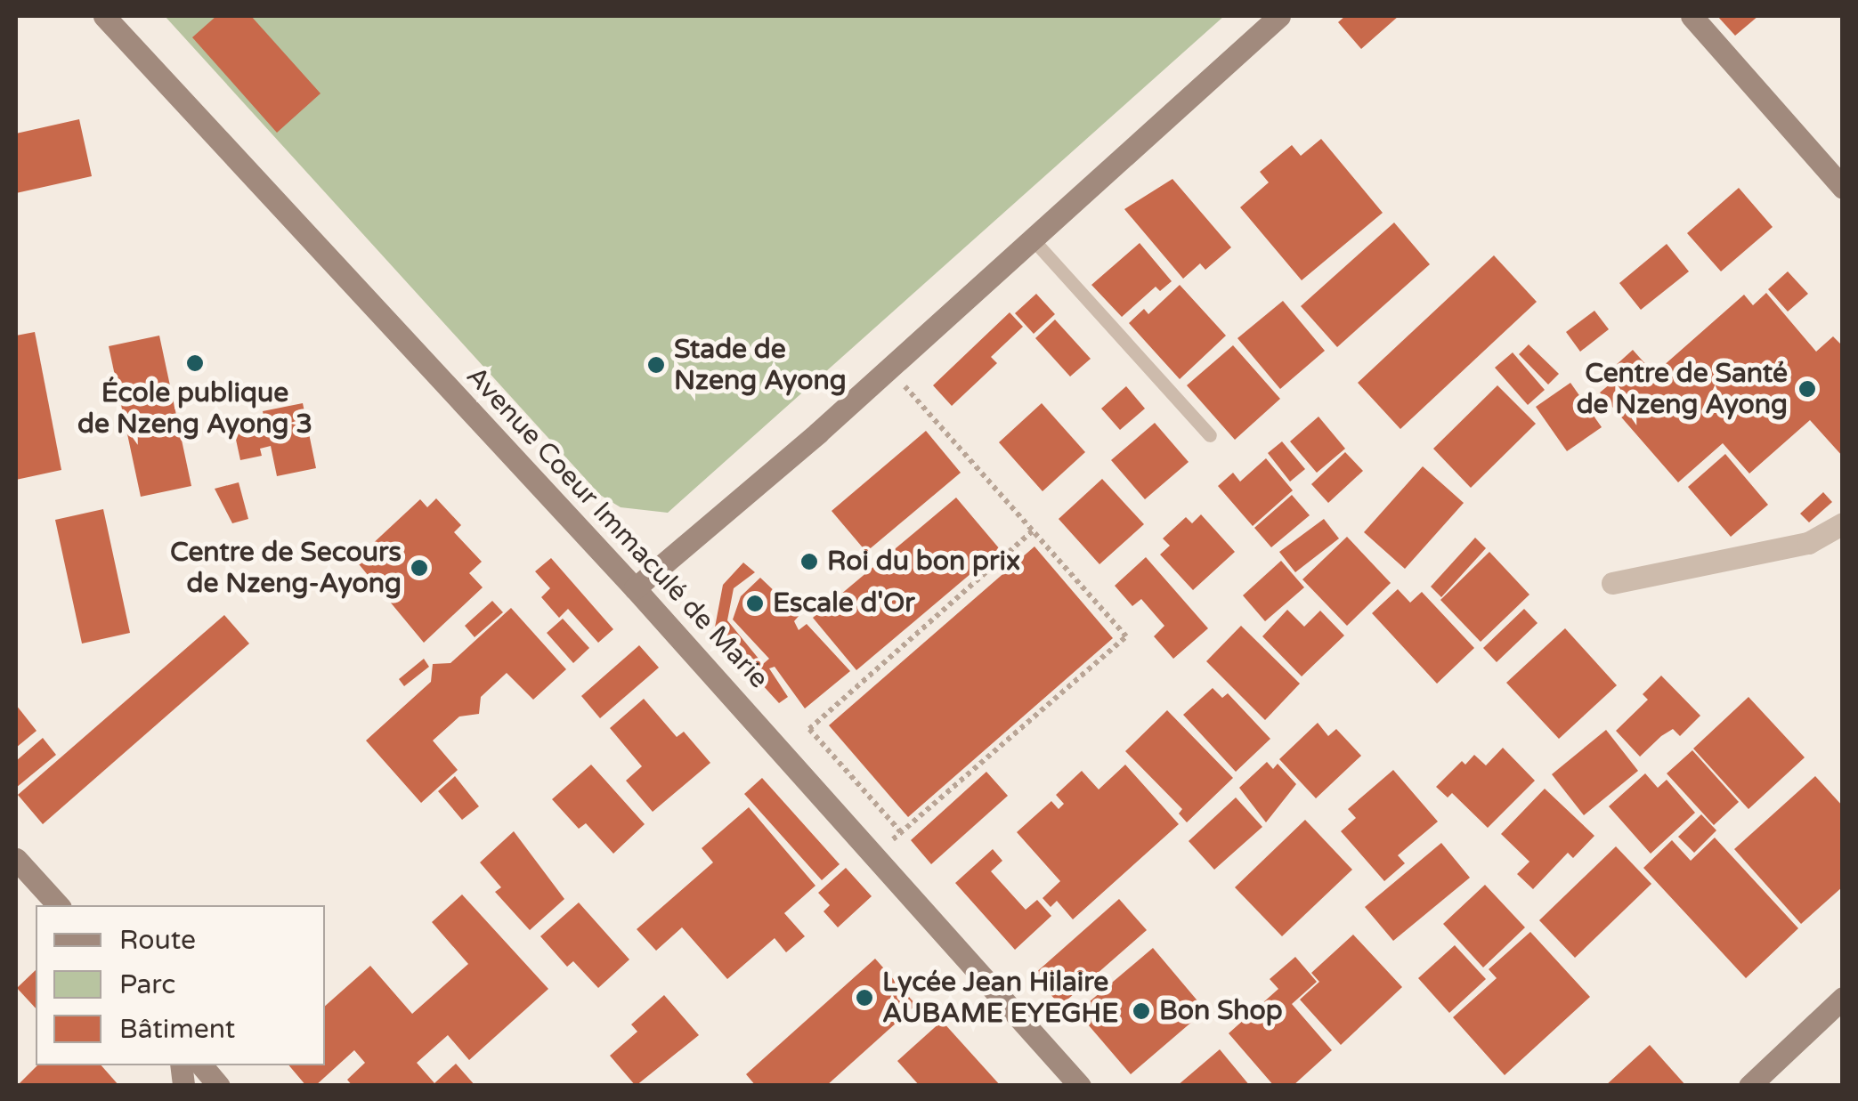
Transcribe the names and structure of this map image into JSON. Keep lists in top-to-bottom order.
{
  "streets": {
    "main road": ["Avenue Coeur Immaculé de Marie"]
  },
  "places": [
    "École publique de Nzeng Ayong 3",
    "Stade de Nzeng Ayong",
    "Centre de Santé de Nzeng Ayong",
    "Roi du bon prix",
    "Centre de Secours de Nzeng-Ayong",
    "Escale d'Or",
    "Lycée Jean Hilaire AUBAME EYEGHE",
    "Bon Shop"
  ],
  "legend": ["Route", "Parc", "Bâtiment"]
}
